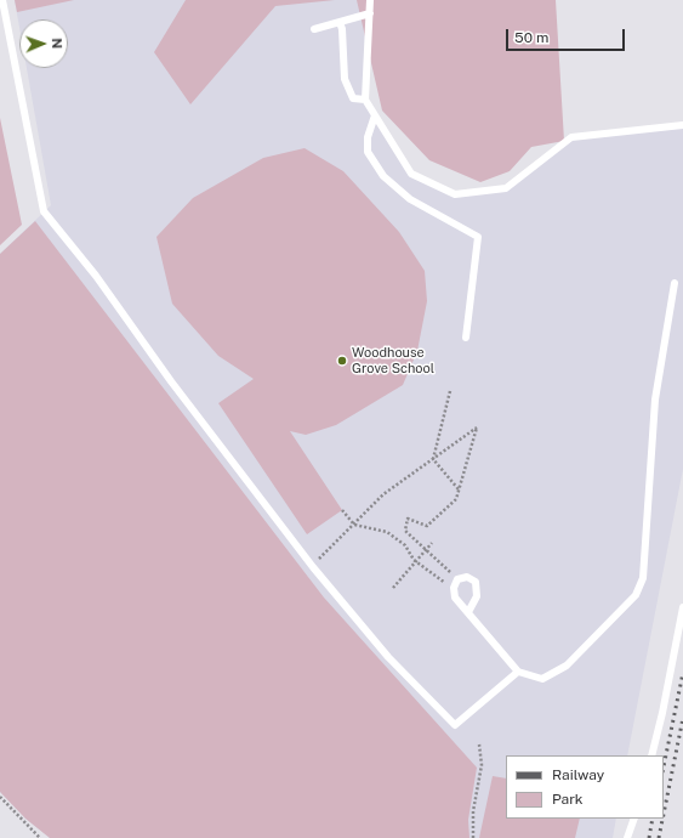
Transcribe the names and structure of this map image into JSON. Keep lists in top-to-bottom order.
{
  "places": ["Woodhouse Grove School"],
  "legend": ["Railway", "Park"],
  "scale_bar": "50 m",
  "north": "right"
}
